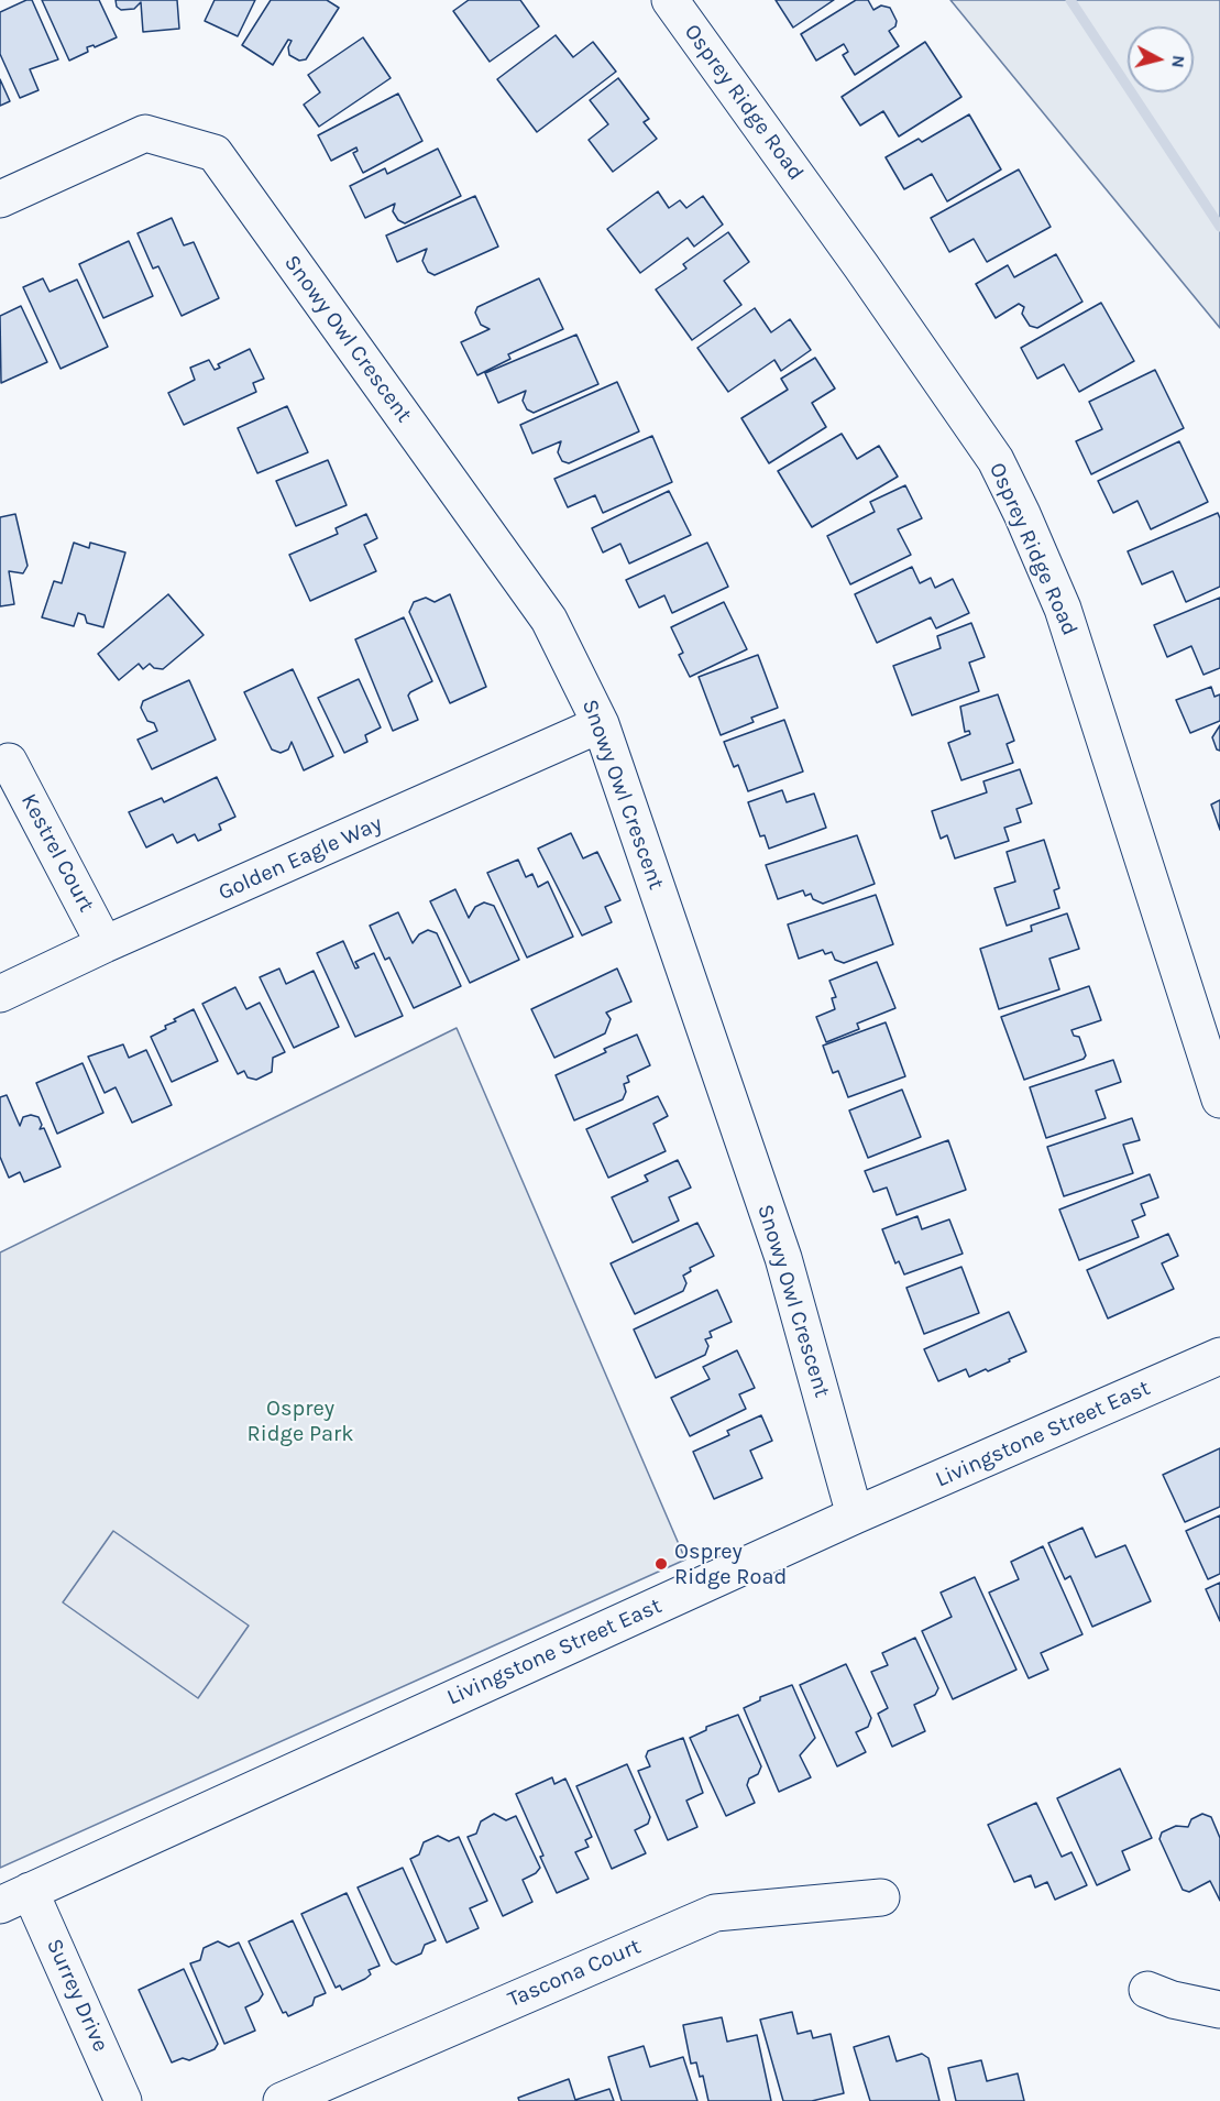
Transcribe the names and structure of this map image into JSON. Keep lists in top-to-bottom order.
{
  "streets": {
    "street": [
      "Osprey Ridge Road",
      "Snowy Owl Crescent",
      "Kestrel Court",
      "Golden Eagle Way",
      "Livingstone Street East",
      "Tascona Court",
      "Surrey Drive"
    ]
  },
  "crossings": [
    ["Snowy Owl Crescent", "Golden Eagle Way"],
    ["Snowy Owl Crescent", "Livingstone Street East"],
    ["Kestrel Court", "Golden Eagle Way"],
    ["Livingstone Street East", "Surrey Drive"]
  ],
  "parks": ["Osprey Ridge Park"],
  "places": ["Osprey Ridge Road"],
  "north": "right"
}
